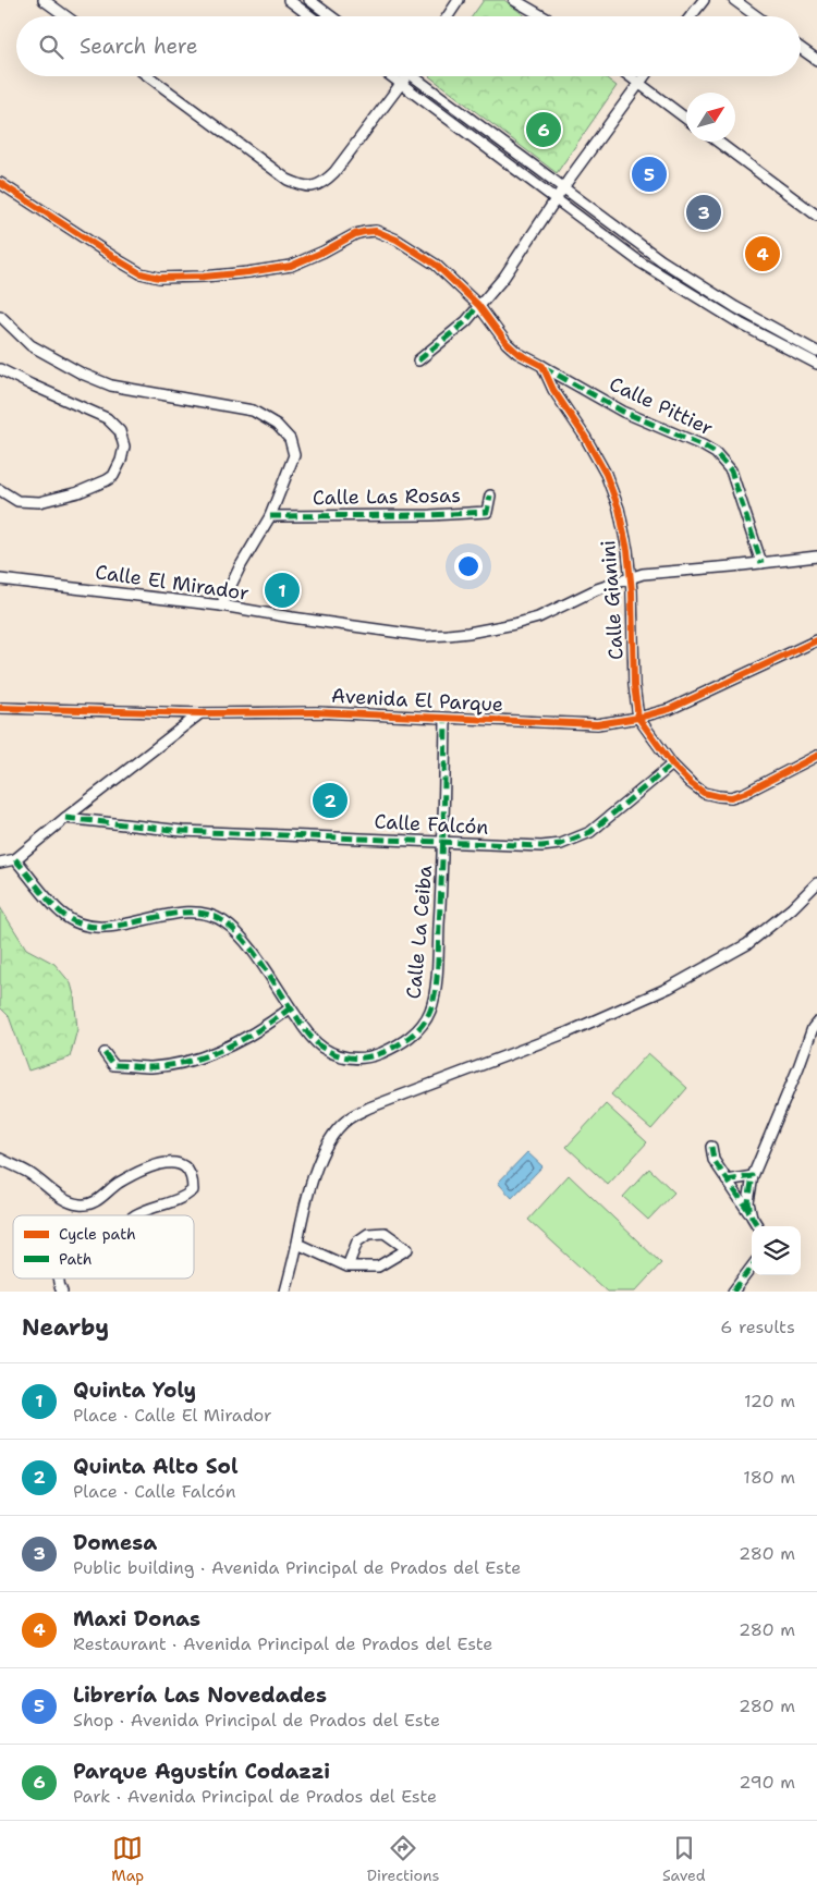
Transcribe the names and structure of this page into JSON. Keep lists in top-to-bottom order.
{
  "streets": {
    "street": [
      "Calle Pittier",
      "Calle Las Rosas",
      "Calle El Mirador",
      "Calle Gianini",
      "Avenida El Parque",
      "Calle Falcón",
      "Calle La Ceiba"
    ]
  },
  "crossings": [
    ["Calle Pittier", "Calle El Mirador"],
    ["Calle Pittier", "Calle Gianini"],
    ["Calle El Mirador", "Calle Gianini"],
    ["Calle Gianini", "Avenida El Parque"],
    ["Calle Gianini", "Calle Falcón"],
    ["Avenida El Parque", "Calle La Ceiba"],
    ["Calle Falcón", "Calle La Ceiba"]
  ],
  "legend": ["Cycle path", "Path"],
  "north": "top right",
  "page": {
    "search": "Search here",
    "pins": [
      "6",
      "5",
      "3",
      "4",
      "1",
      "2"
    ],
    "heading": ["Nearby", "6 results"],
    "list": [
      {
        "mark": "1",
        "name": "Quinta Yoly",
        "note": "Place · Calle El Mirador",
        "value": "120 m"
      },
      {
        "mark": "2",
        "name": "Quinta Alto Sol",
        "note": "Place · Calle Falcón",
        "value": "180 m"
      },
      {
        "mark": "3",
        "name": "Domesa",
        "note": "Public building · Avenida Principal de Prados del Este",
        "value": "280 m"
      },
      {
        "mark": "4",
        "name": "Maxi Donas",
        "note": "Restaurant · Avenida Principal de Prados del Este",
        "value": "280 m"
      },
      {
        "mark": "5",
        "name": "Librería Las Novedades",
        "note": "Shop · Avenida Principal de Prados del Este",
        "value": "280 m"
      },
      {
        "mark": "6",
        "name": "Parque Agustín Codazzi",
        "note": "Park · Avenida Principal de Prados del Este",
        "value": "290 m"
      }
    ],
    "nav": ["Map", "Directions", "Saved"]
  }
}
